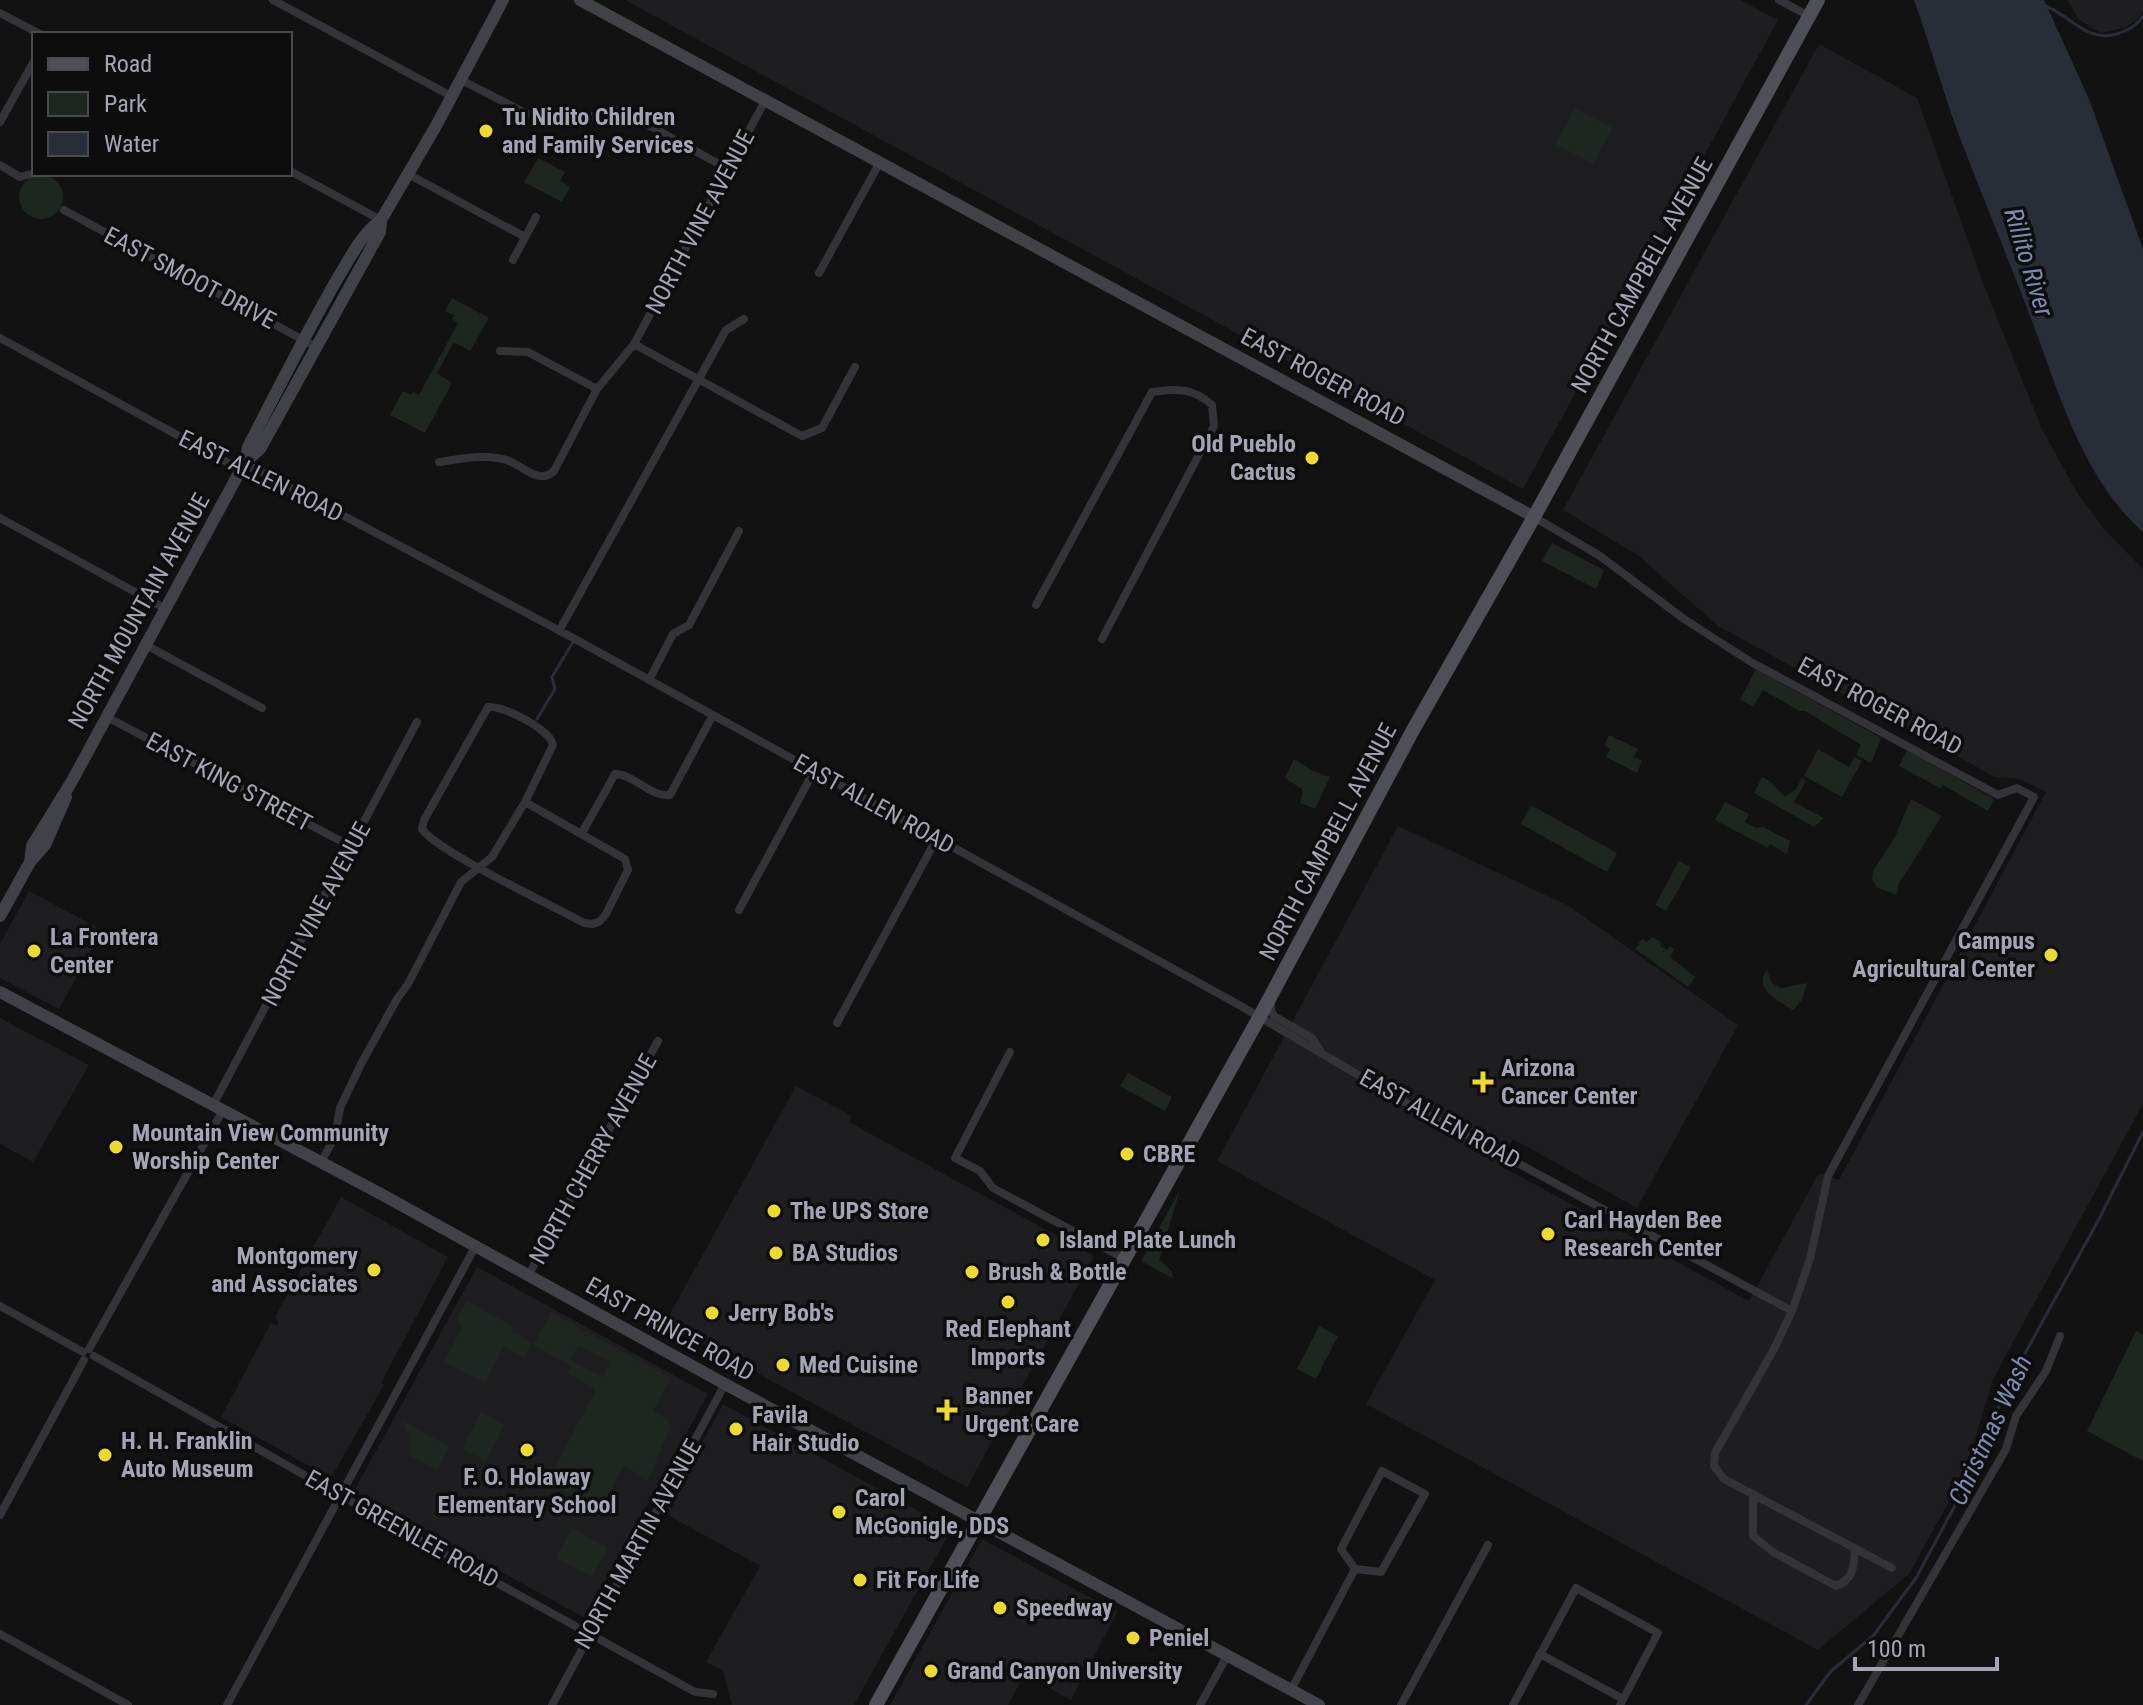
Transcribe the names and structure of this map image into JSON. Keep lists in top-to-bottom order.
{
  "streets": {
    "main road": ["NORTH CAMPBELL AVENUE"],
    "street": [
      "NORTH VINE AVENUE",
      "EAST SMOOT DRIVE",
      "EAST ROGER ROAD",
      "EAST ALLEN ROAD",
      "NORTH MOUNTAIN AVENUE",
      "EAST KING STREET",
      "NORTH CHERRY AVENUE",
      "EAST PRINCE ROAD",
      "EAST GREENLEE ROAD",
      "NORTH MARTIN AVENUE"
    ]
  },
  "crossings": [
    ["NORTH VINE AVENUE", "EAST ROGER ROAD"],
    ["NORTH VINE AVENUE", "EAST KING STREET"],
    ["NORTH VINE AVENUE", "EAST PRINCE ROAD"],
    ["NORTH VINE AVENUE", "EAST GREENLEE ROAD"],
    ["NORTH CAMPBELL AVENUE", "EAST ROGER ROAD"],
    ["NORTH CAMPBELL AVENUE", "EAST ALLEN ROAD"],
    ["NORTH CAMPBELL AVENUE", "EAST PRINCE ROAD"],
    ["EAST SMOOT DRIVE", "NORTH MOUNTAIN AVENUE"],
    ["EAST ROGER ROAD", "EAST ALLEN ROAD"],
    ["EAST ALLEN ROAD", "NORTH MOUNTAIN AVENUE"],
    ["NORTH MOUNTAIN AVENUE", "EAST KING STREET"],
    ["NORTH CHERRY AVENUE", "EAST PRINCE ROAD"],
    ["EAST PRINCE ROAD", "NORTH MARTIN AVENUE"],
    ["EAST GREENLEE ROAD", "NORTH MARTIN AVENUE"]
  ],
  "water": ["Rillito River", "Christmas Wash"],
  "places": {
    "other": [
      "Tu Nidito Children and Family Services",
      "Old Pueblo Cactus",
      "La Frontera Center",
      "Campus Agricultural Center",
      "Mountain View Community Worship Center",
      "CBRE",
      "The UPS Store",
      "Carl Hayden Bee Research Center",
      "Island Plate Lunch",
      "BA Studios",
      "Montgomery and Associates",
      "Brush & Bottle",
      "Red Elephant Imports",
      "Jerry Bob's",
      "Med Cuisine",
      "Favila Hair Studio",
      "F. O. Holaway Elementary School",
      "H. H. Franklin Auto Museum",
      "Carol McGonigle, DDS",
      "Fit For Life",
      "Speedway",
      "Peniel",
      "Grand Canyon University"
    ],
    "health": ["Arizona Cancer Center", "Banner Urgent Care"]
  },
  "legend": ["Road", "Park", "Water"],
  "scale_bar": "100 m"
}
